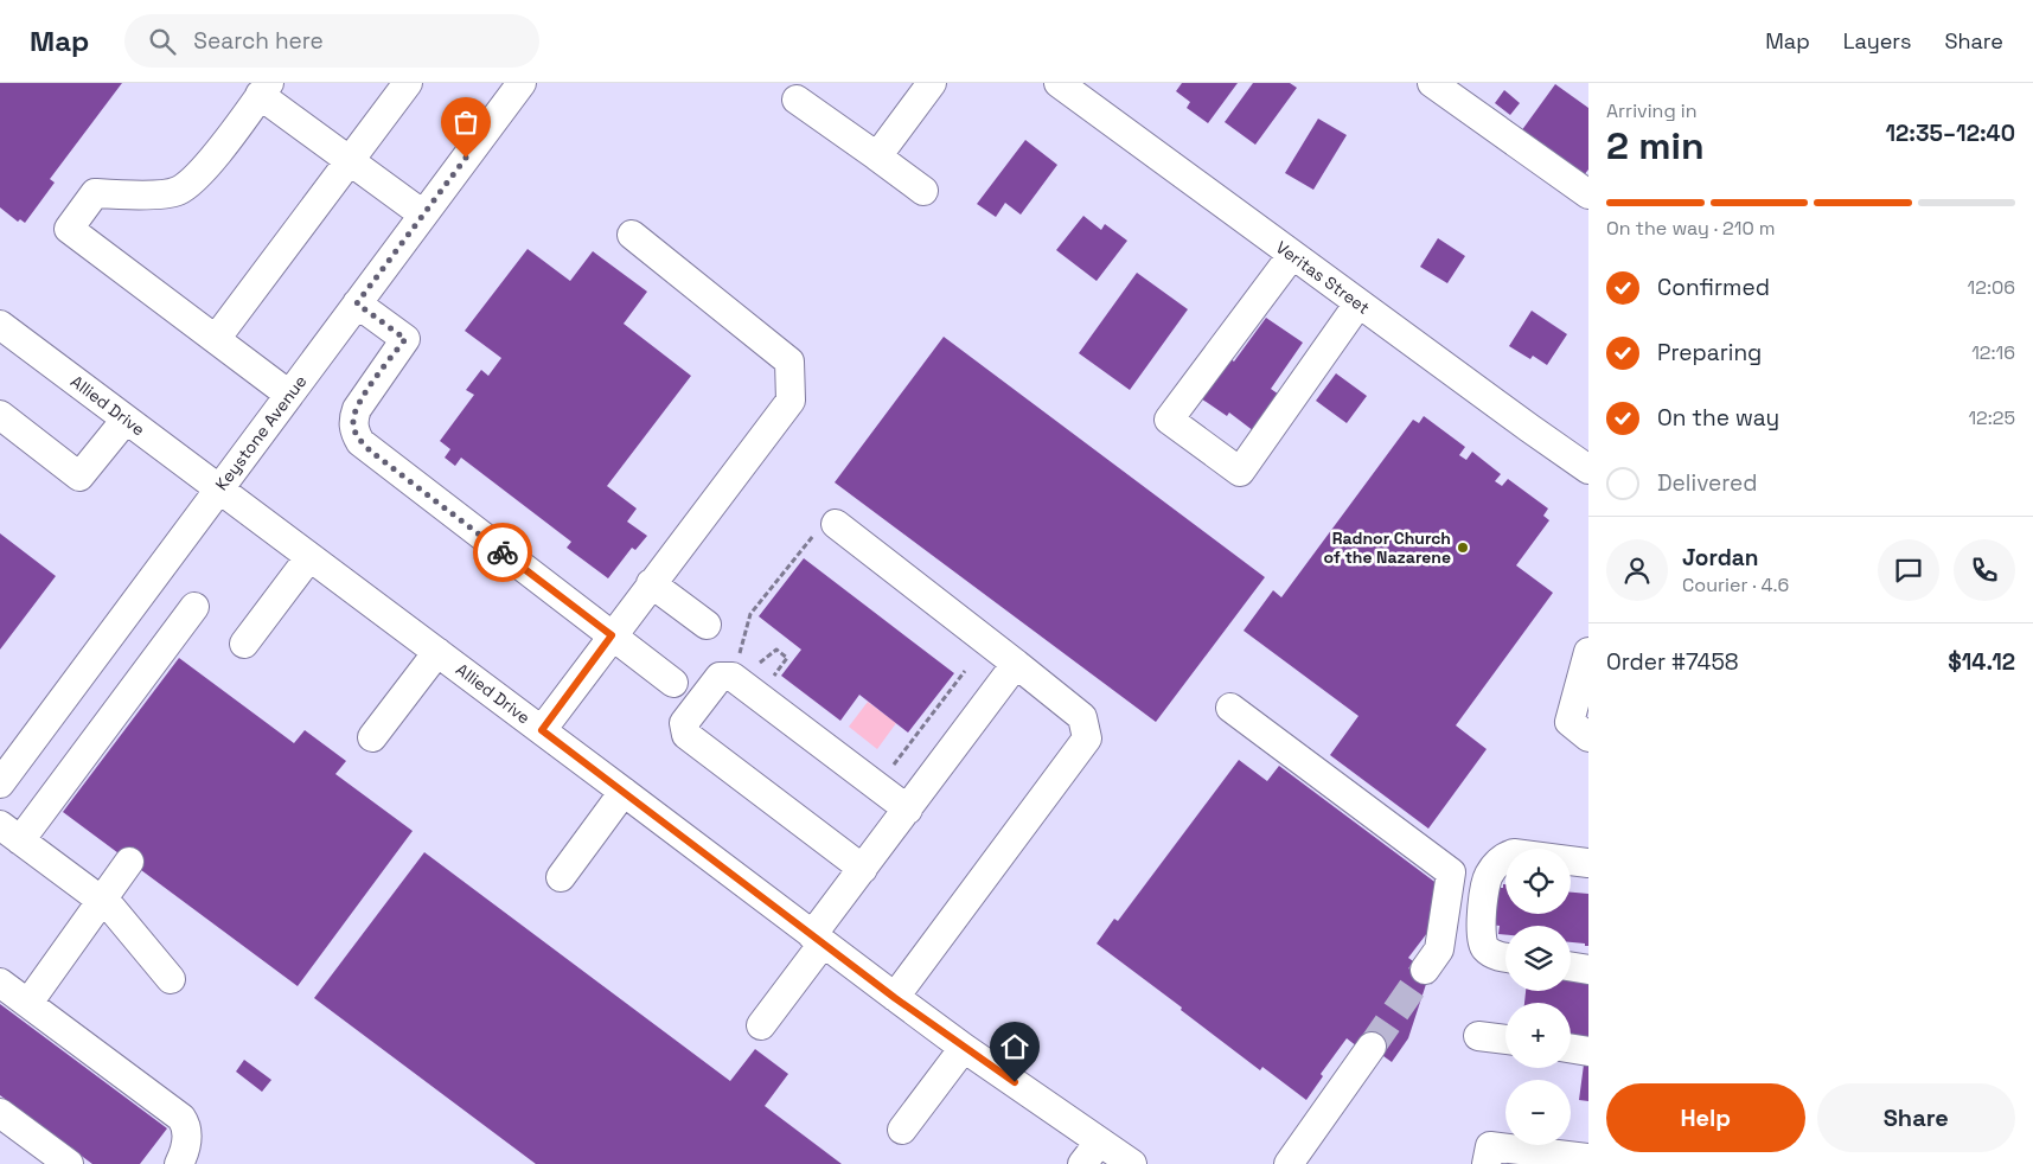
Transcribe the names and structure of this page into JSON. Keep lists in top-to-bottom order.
{
  "streets": {
    "street": ["Veritas Street", "Allied Drive", "Keystone Avenue"]
  },
  "crossings": [
    ["Allied Drive", "Keystone Avenue"]
  ],
  "places": ["Radnor Church of the Nazarene"],
  "page": {
    "header": "Map",
    "search": "Search here",
    "nav": ["Map", "Layers", "Share"],
    "heading": ["2 min", "Arriving in", "12:35–12:40"],
    "panel": [
      "Jordan",
      "Courier · 4.6",
      "Order #7458",
      "$14.12"
    ],
    "bar": "On the way · 210 m",
    "list": [
      ["Confirmed", "12:06"],
      ["Preparing", "12:16"],
      ["On the way", "12:25"],
      "Delivered"
    ],
    "map_buttons": ["+", "−"],
    "buttons": ["Help", "Share"]
  }
}
